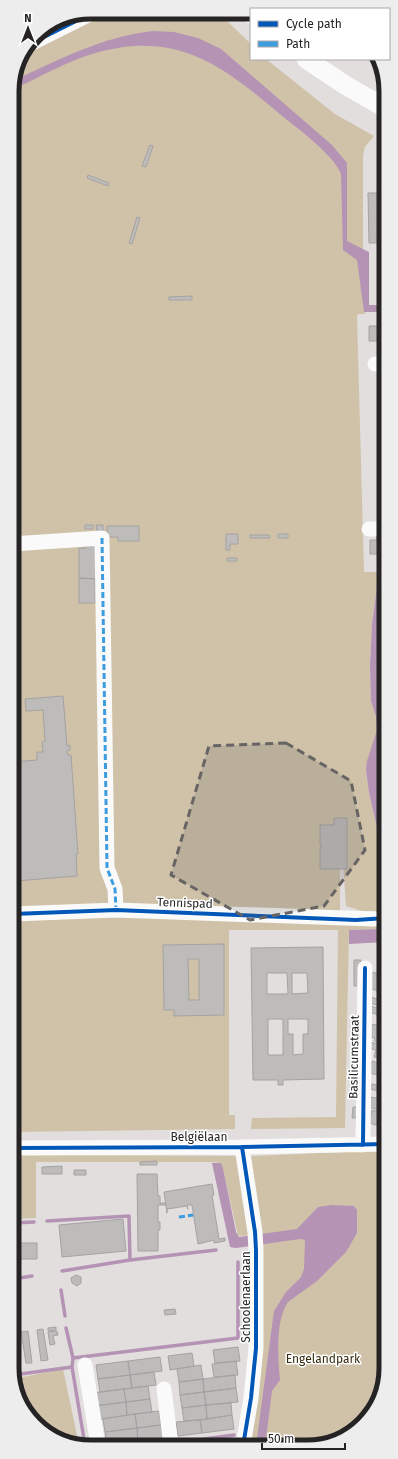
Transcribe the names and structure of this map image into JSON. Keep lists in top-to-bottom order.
{
  "streets": {
    "street": [
      "Tennispad",
      "Basilicumstraat",
      "Belgiëlaan",
      "Schoolenaerlaan"
    ]
  },
  "crossings": [
    ["Basilicumstraat", "Belgiëlaan"],
    ["Belgiëlaan", "Schoolenaerlaan"]
  ],
  "parks": ["Engelandpark"],
  "legend": ["Cycle path", "Path"],
  "scale_bar": "50 m",
  "north": "top"
}
